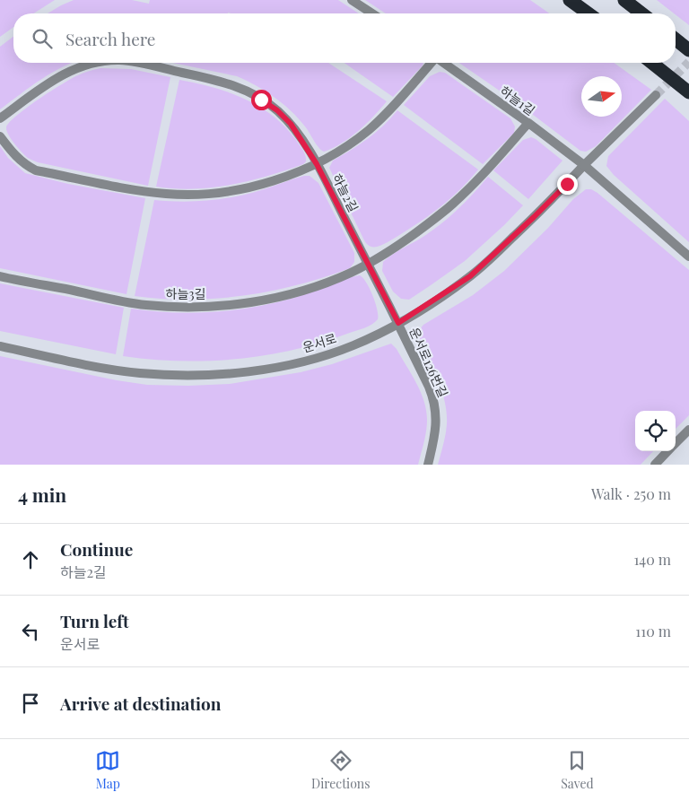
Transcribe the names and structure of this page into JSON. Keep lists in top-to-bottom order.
{
  "streets": {
    "street": [
      "하늘1길",
      "하늘2길",
      "하늘3길",
      "운서로",
      "운서로126번길"
    ]
  },
  "crossings": [
    ["하늘1길", "하늘3길"],
    ["하늘1길", "운서로"],
    ["하늘2길", "하늘3길"],
    ["하늘2길", "운서로"],
    ["하늘2길", "운서로126번길"],
    ["운서로", "운서로126번길"]
  ],
  "north": "right",
  "page": {
    "search": "Search here",
    "heading": ["4 min", "Walk · 250 m"],
    "list": [
      ["Continue", "하늘2길", "140 m"],
      ["Turn left", "운서로", "110 m"],
      "Arrive at destination"
    ],
    "nav": ["Map", "Directions", "Saved"]
  }
}
